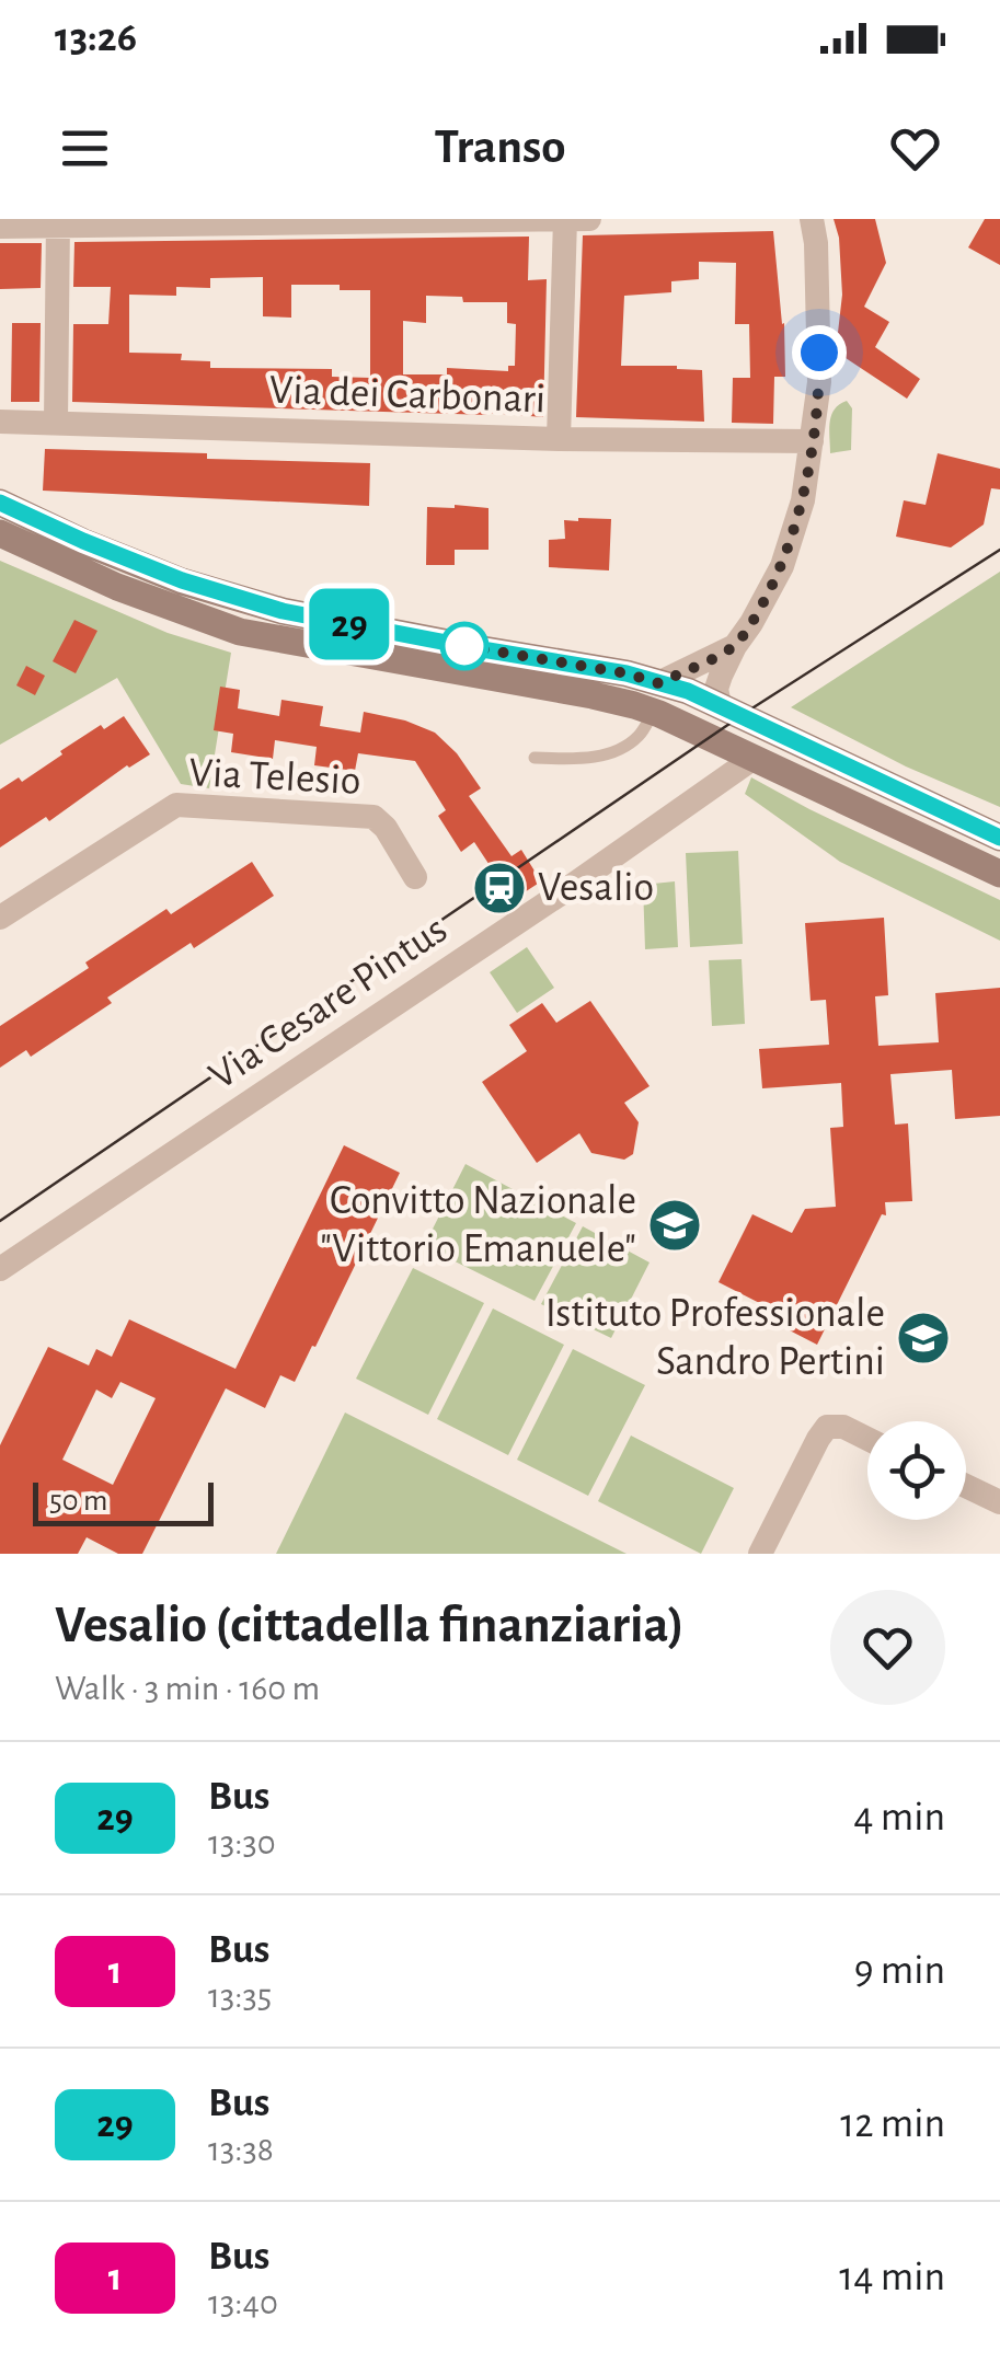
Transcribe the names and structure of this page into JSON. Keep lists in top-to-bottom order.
{
  "streets": {
    "street": ["Via dei Carbonari", "Via Telesio", "Via Cesare Pintus"]
  },
  "places": {
    "station": ["Vesalio"],
    "school or university": ["Convitto Nazionale \"Vittorio Emanuele\"", "Istituto Professionale Sandro Pertini"]
  },
  "lines": ["bus line 29"],
  "scale_bar": "50 m",
  "page": {
    "status": "13:26",
    "header": "Transo",
    "on_map": "29",
    "scale": "50 m",
    "heading": ["Vesalio (cittadella finanziaria)", "Walk · 3 min · 160 m"],
    "list": [
      {
        "mark": "29",
        "name": "Bus",
        "note": "13:30",
        "value": "4 min"
      },
      {
        "mark": "1",
        "name": "Bus",
        "note": "13:35",
        "value": "9 min"
      },
      {
        "mark": "29",
        "name": "Bus",
        "note": "13:38",
        "value": "12 min"
      },
      {
        "mark": "1",
        "name": "Bus",
        "note": "13:40",
        "value": "14 min"
      }
    ]
  }
}
